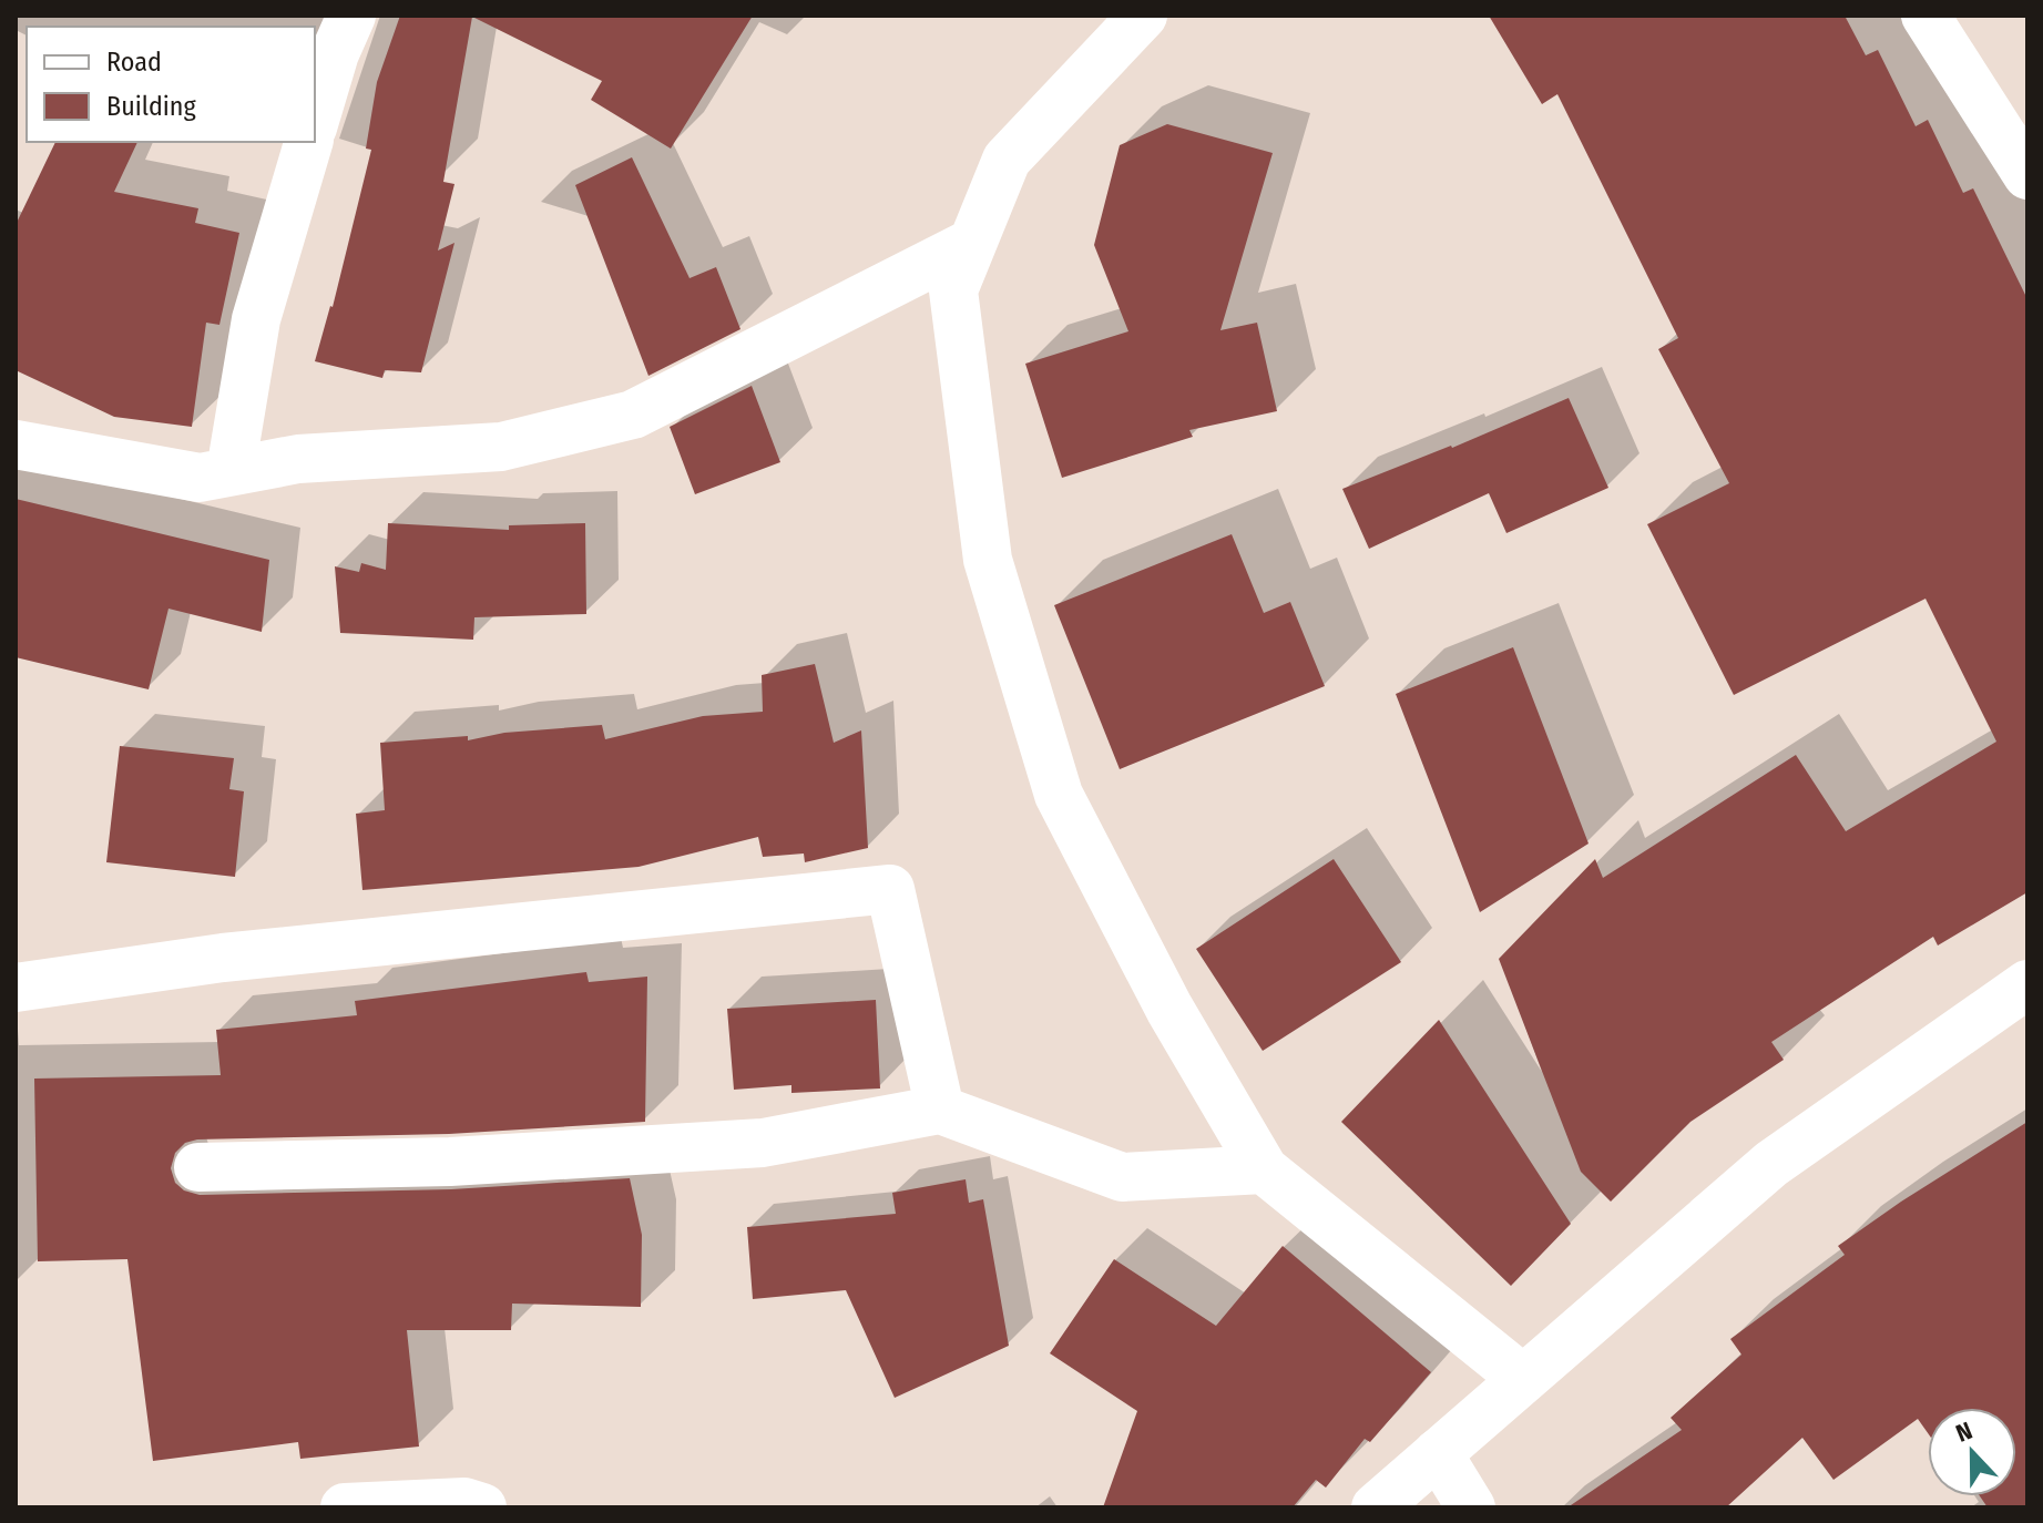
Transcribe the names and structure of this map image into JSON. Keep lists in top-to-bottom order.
{
  "legend": ["Road", "Building"],
  "north": "top"
}
